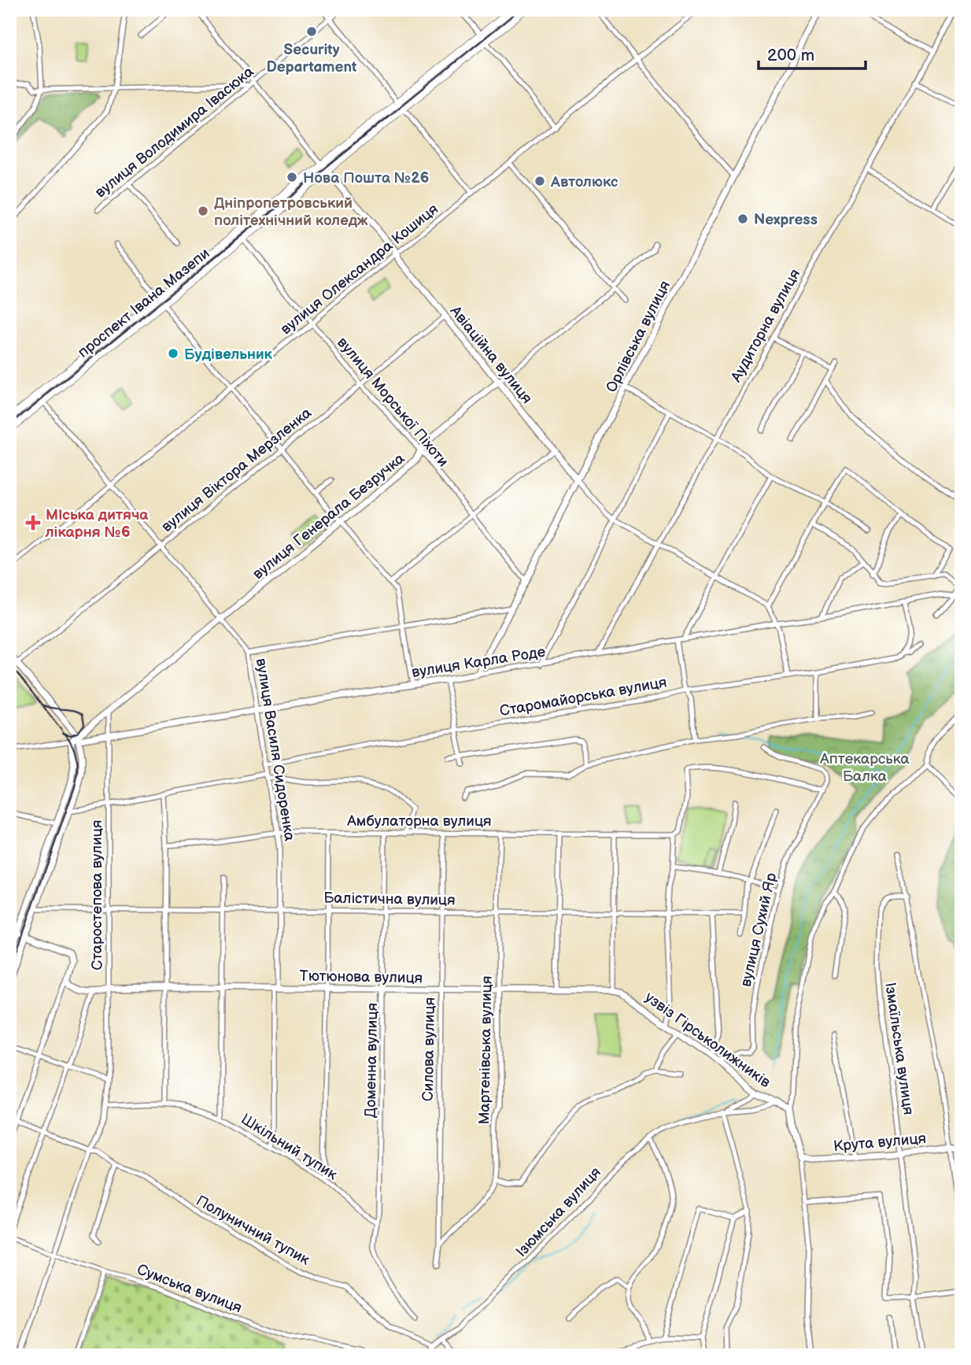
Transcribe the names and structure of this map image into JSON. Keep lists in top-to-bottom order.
{
  "streets": {
    "highway": ["проспект Івана Мазепи"],
    "street": [
      "вулиця Володимира Івасюка",
      "вулиця Олександра Кошиця",
      "Аудиторна вулиця",
      "Орлівська вулиця",
      "Авіаційна вулиця",
      "вулиця Морської Піхоти",
      "вулиця Віктора Мерзленка",
      "вулиця Генерала Безручка",
      "вулиця Карла Роде",
      "Старомайорська вулиця",
      "вулиця Василя Сидоренка",
      "Амбулаторна вулиця",
      "Старостепова вулиця",
      "Балістична вулиця",
      "вулиця Сухий Яр",
      "Тютюнова вулиця",
      "узвіз Гірськолижників",
      "Ізмаїльська вулиця",
      "Силова вулиця",
      "Мартенівська вулиця",
      "Доменна вулиця",
      "Крута вулиця",
      "Шкільний тупик",
      "Ізюмська вулиця",
      "Полуничний тупик",
      "Сумська вулиця"
    ]
  },
  "crossings": [
    ["вулиця Володимира Івасюка", "Авіаційна вулиця"],
    ["вулиця Олександра Кошиця", "Авіаційна вулиця"],
    ["вулиця Олександра Кошиця", "вулиця Морської Піхоти"],
    ["вулиця Олександра Кошиця", "вулиця Василя Сидоренка"],
    ["проспект Івана Мазепи", "Авіаційна вулиця"],
    ["проспект Івана Мазепи", "вулиця Морської Піхоти"],
    ["проспект Івана Мазепи", "вулиця Василя Сидоренка"],
    ["Аудиторна вулиця", "Авіаційна вулиця"],
    ["Аудиторна вулиця", "вулиця Карла Роде"],
    ["Орлівська вулиця", "Авіаційна вулиця"],
    ["Орлівська вулиця", "вулиця Морської Піхоти"],
    ["Орлівська вулиця", "вулиця Карла Роде"],
    ["Авіаційна вулиця", "вулиця Віктора Мерзленка"],
    ["Авіаційна вулиця", "вулиця Генерала Безручка"],
    ["вулиця Морської Піхоти", "вулиця Віктора Мерзленка"],
    ["вулиця Морської Піхоти", "вулиця Генерала Безручка"],
    ["вулиця Віктора Мерзленка", "вулиця Василя Сидоренка"],
    ["вулиця Генерала Безручка", "вулиця Карла Роде"],
    ["вулиця Генерала Безручка", "вулиця Василя Сидоренка"],
    ["вулиця Генерала Безручка", "Старостепова вулиця"],
    ["вулиця Карла Роде", "вулиця Василя Сидоренка"],
    ["вулиця Карла Роде", "Старостепова вулиця"],
    ["Старомайорська вулиця", "вулиця Василя Сидоренка"],
    ["вулиця Василя Сидоренка", "Амбулаторна вулиця"],
    ["вулиця Василя Сидоренка", "Балістична вулиця"],
    ["вулиця Василя Сидоренка", "Тютюнова вулиця"],
    ["вулиця Василя Сидоренка", "Шкільний тупик"],
    ["Амбулаторна вулиця", "Силова вулиця"],
    ["Амбулаторна вулиця", "Мартенівська вулиця"],
    ["Амбулаторна вулиця", "Доменна вулиця"],
    ["Старостепова вулиця", "Балістична вулиця"],
    ["Старостепова вулиця", "Тютюнова вулиця"],
    ["Старостепова вулиця", "Шкільний тупик"],
    ["Старостепова вулиця", "Полуничний тупик"],
    ["Старостепова вулиця", "Сумська вулиця"],
    ["Балістична вулиця", "Силова вулиця"],
    ["Балістична вулиця", "Мартенівська вулиця"],
    ["Балістична вулиця", "Доменна вулиця"],
    ["вулиця Сухий Яр", "узвіз Гірськолижників"],
    ["Тютюнова вулиця", "узвіз Гірськолижників"],
    ["Тютюнова вулиця", "Силова вулиця"],
    ["Тютюнова вулиця", "Мартенівська вулиця"],
    ["Тютюнова вулиця", "Доменна вулиця"],
    ["узвіз Гірськолижників", "Ізюмська вулиця"],
    ["Ізмаїльська вулиця", "Крута вулиця"],
    ["Доменна вулиця", "Шкільний тупик"],
    ["Ізюмська вулиця", "Полуничний тупик"]
  ],
  "parks": ["Аптекарська Балка"],
  "places": {
    "other": [
      "Security Departament",
      "Нова Пошта №26",
      "Автолюкс",
      "Дніпропетровський політехнічний коледж",
      "Nexpress",
      "Будівельник"
    ],
    "health": ["МІська дитяча лікарня №6"]
  },
  "scale_bar": "200 m"
}
